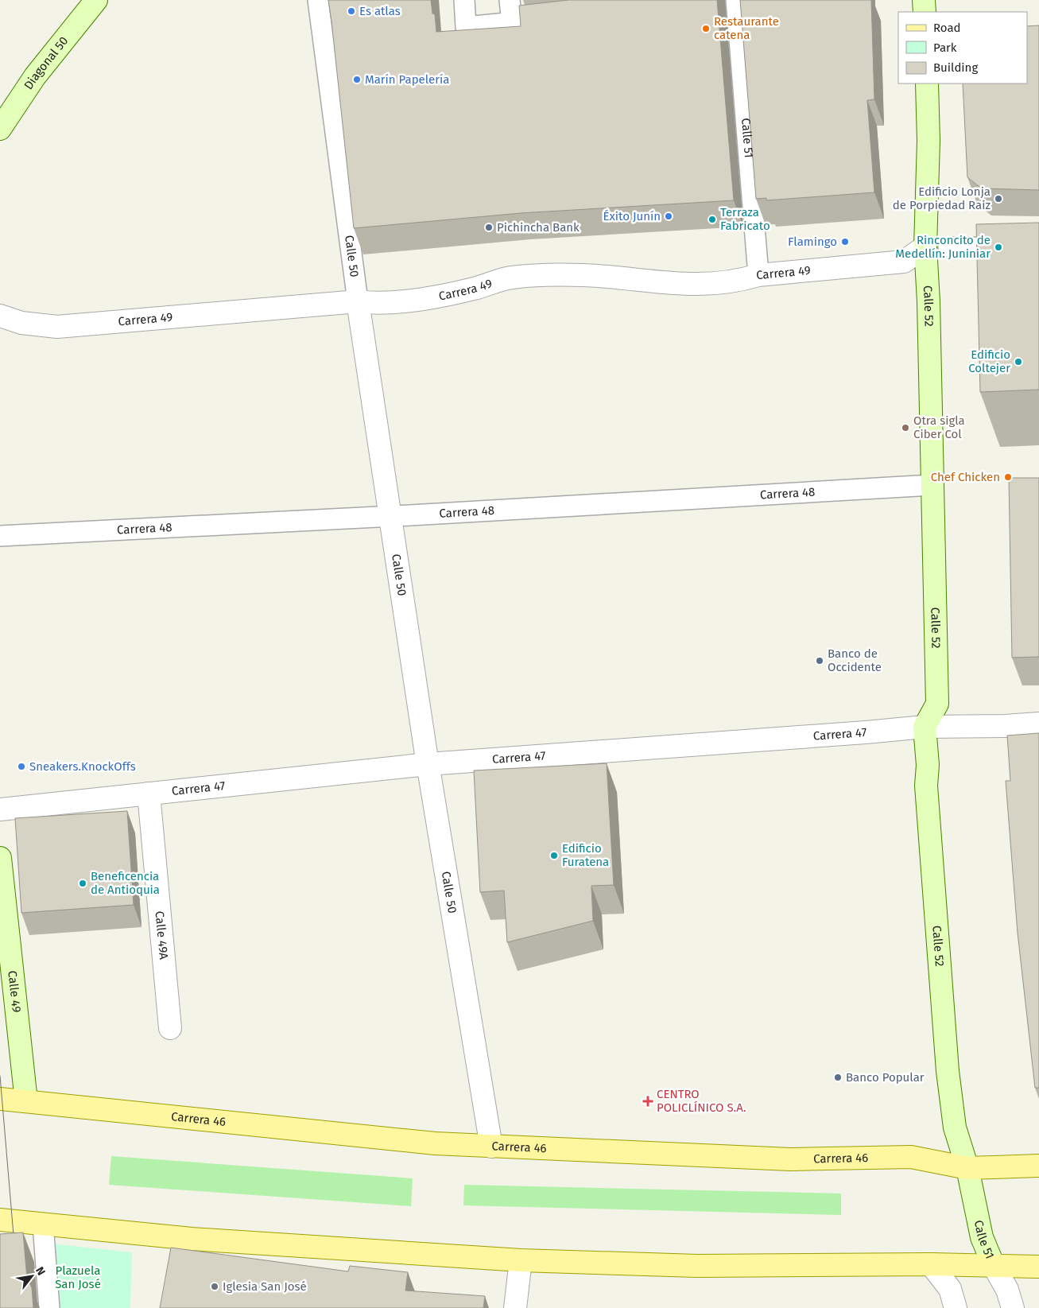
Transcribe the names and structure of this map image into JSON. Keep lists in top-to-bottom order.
{
  "streets": {
    "main road": [
      "Diagonal 50",
      "Calle 51",
      "Calle 52",
      "Calle 49",
      "Carrera 46"
    ],
    "street": [
      "Calle 50",
      "Carrera 49",
      "Carrera 48",
      "Carrera 47",
      "Calle 49A"
    ]
  },
  "crossings": [
    ["Calle 51", "Carrera 49"],
    ["Calle 51", "Calle 52"],
    ["Calle 51", "Carrera 46"],
    ["Calle 50", "Carrera 49"],
    ["Calle 50", "Carrera 48"],
    ["Calle 50", "Carrera 47"],
    ["Calle 50", "Carrera 46"],
    ["Carrera 49", "Calle 52"],
    ["Calle 52", "Carrera 48"],
    ["Calle 52", "Carrera 47"],
    ["Calle 52", "Carrera 46"],
    ["Carrera 47", "Calle 49A"],
    ["Calle 49", "Carrera 46"]
  ],
  "parks": ["Plazuela San José"],
  "places": {
    "other": [
      "Es atlas",
      "Restaurante catena",
      "Marín Papelería",
      "Edificio Lonja de Porpiedad Raiz",
      "Éxito Junín",
      "Terraza Fabricato",
      "Pichincha Bank",
      "Flamingo",
      "Rinconcito de Medellín: Juniniar",
      "Edificio Coltejer",
      "Otra sigla Ciber Col",
      "Chef Chicken",
      "Banco de Occidente",
      "Sneakers.KnockOffs",
      "Edificio Furatena",
      "Beneficencia de Antioquia",
      "Banco Popular",
      "Iglesia San José"
    ],
    "health": ["CENTRO POLICLÍNICO S.A."]
  },
  "legend": ["Road", "Park", "Building"],
  "north": "top right"
}
